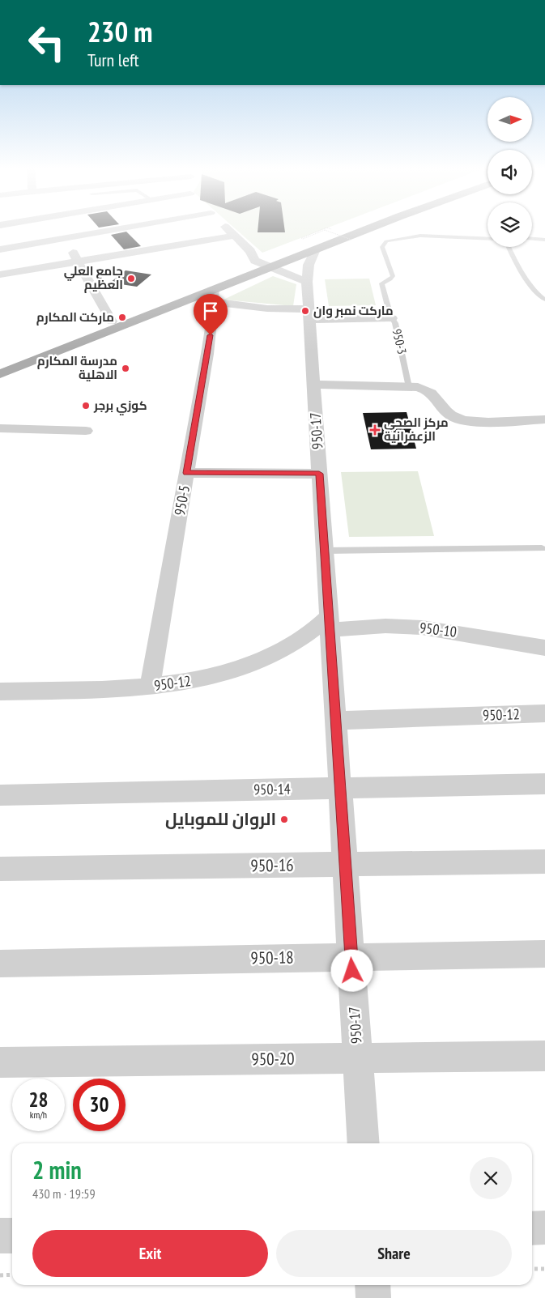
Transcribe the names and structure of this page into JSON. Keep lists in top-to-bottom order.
{
  "streets": {
    "street": [
      "950-17",
      "950-5",
      "950-10",
      "950-12",
      "950-14",
      "950-16",
      "950-18",
      "950-20"
    ],
    "lane": ["950-3"]
  },
  "crossings": [
    ["950-17", "950-10"],
    ["950-17", "950-12"],
    ["950-17", "950-14"],
    ["950-17", "950-16"],
    ["950-17", "950-18"],
    ["950-17", "950-20"],
    ["950-5", "950-12"],
    ["950-10", "950-12"]
  ],
  "places": {
    "other": [
      "جامع العلي العظيم",
      "ماركت نمبر وان",
      "ماركت المكارم",
      "مدرسة المكارم الاهلية",
      "كوزي برجر",
      "الروان للموبايل"
    ],
    "health": ["مركز الصحي الزعفرانية"]
  },
  "north": "right",
  "page": {
    "turn": ["230 m", "Turn left"],
    "speed": "28 km/h",
    "limit": "30",
    "heading": ["2 min", "430 m · 19:59"],
    "buttons": ["Exit", "Share"]
  }
}
